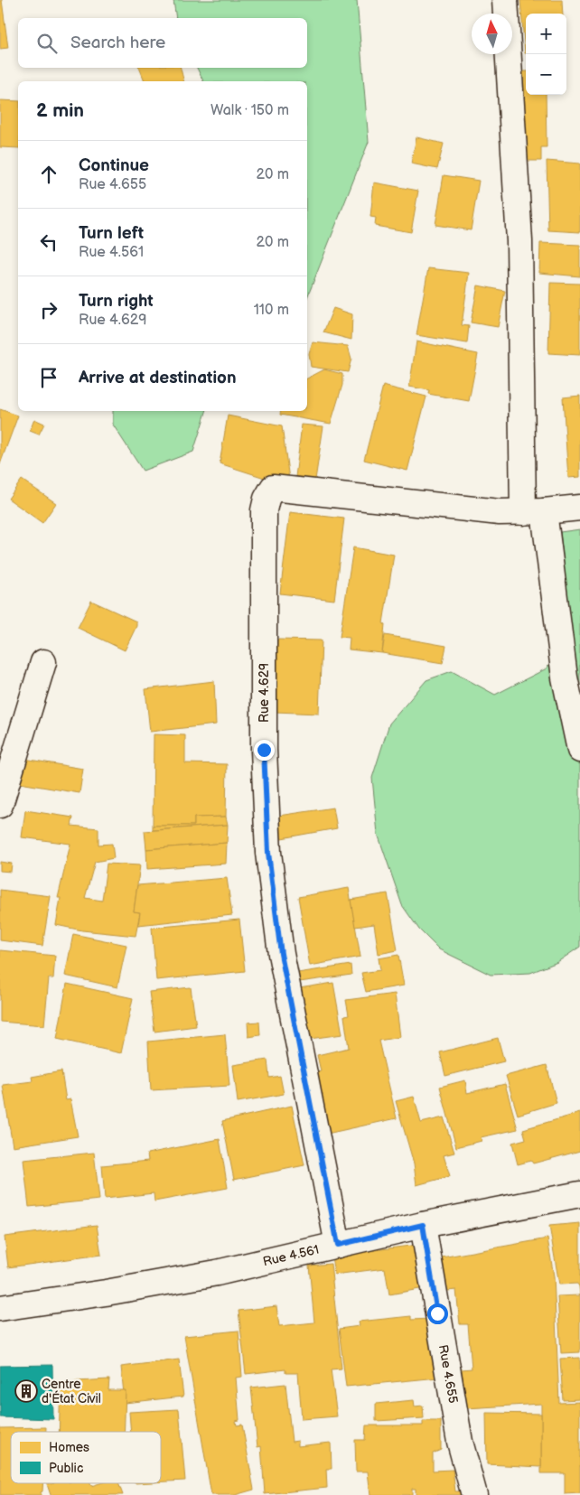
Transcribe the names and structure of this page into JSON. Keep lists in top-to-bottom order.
{
  "streets": {
    "street": ["Rue 4.629", "Rue 4.561", "Rue 4.655"]
  },
  "crossings": [
    ["Rue 4.629", "Rue 4.561"],
    ["Rue 4.561", "Rue 4.655"]
  ],
  "places": {
    "building": ["Centre d'État Civil"]
  },
  "legend": ["Homes", "Public"],
  "north": "top",
  "page": {
    "map_buttons": ["+", "−"],
    "search": "Search here",
    "heading": ["2 min", "Walk · 150 m"],
    "list": [
      ["Continue", "Rue 4.655", "20 m"],
      ["Turn left", "Rue 4.561", "20 m"],
      ["Turn right", "Rue 4.629", "110 m"],
      "Arrive at destination"
    ]
  }
}
